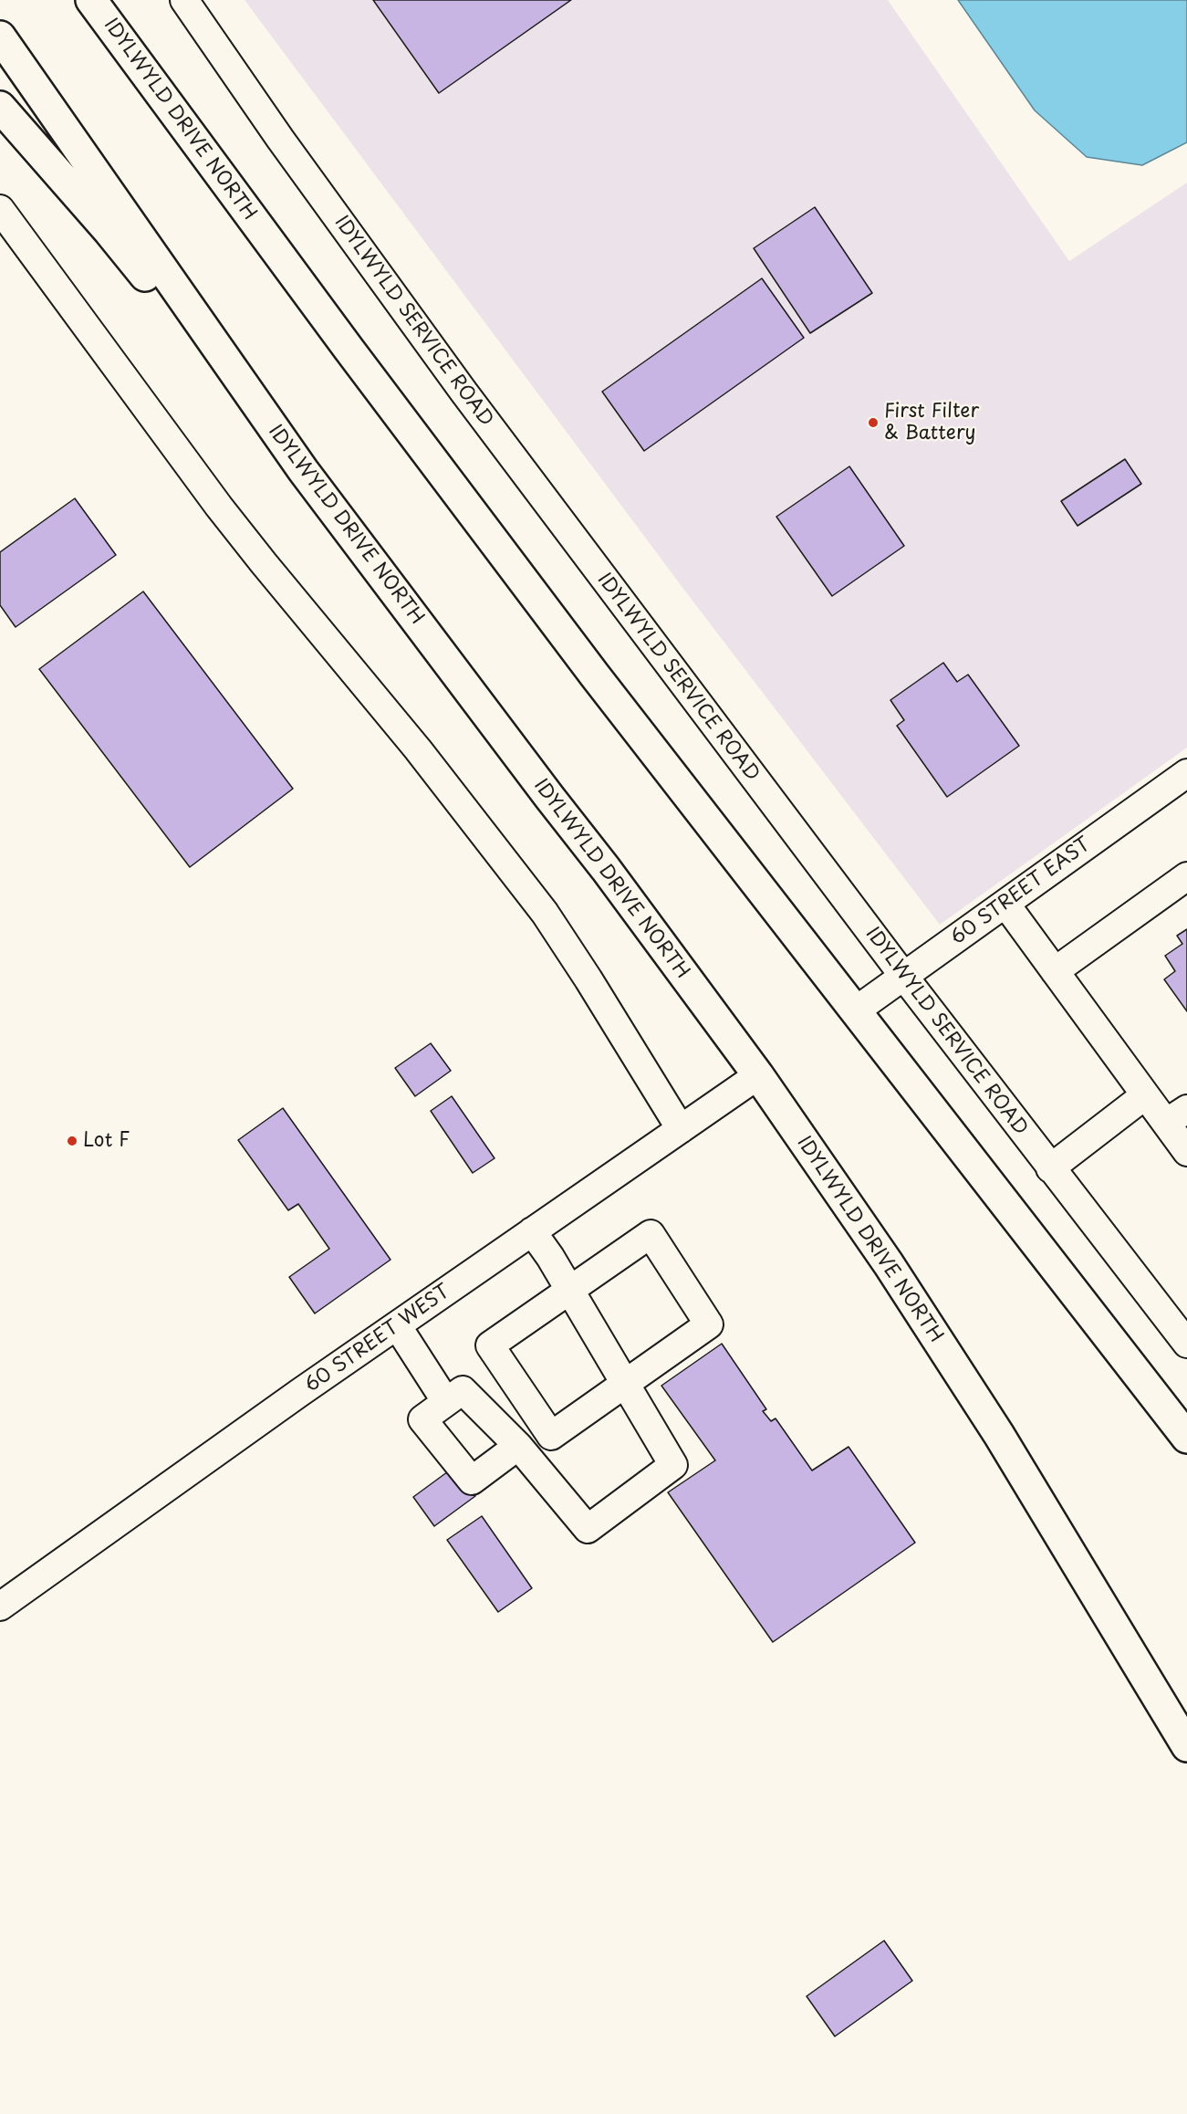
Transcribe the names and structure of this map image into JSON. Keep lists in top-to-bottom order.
{
  "streets": {
    "highway": ["IDYLWYLD DRIVE NORTH"],
    "street": ["IDYLWYLD SERVICE ROAD", "60 STREET EAST", "60 STREET WEST"]
  },
  "crossings": [
    ["IDYLWYLD DRIVE NORTH", "60 STREET EAST"],
    ["IDYLWYLD DRIVE NORTH", "60 STREET WEST"],
    ["IDYLWYLD SERVICE ROAD", "60 STREET EAST"]
  ],
  "places": ["First Filter & Battery", "Lot F"]
}
